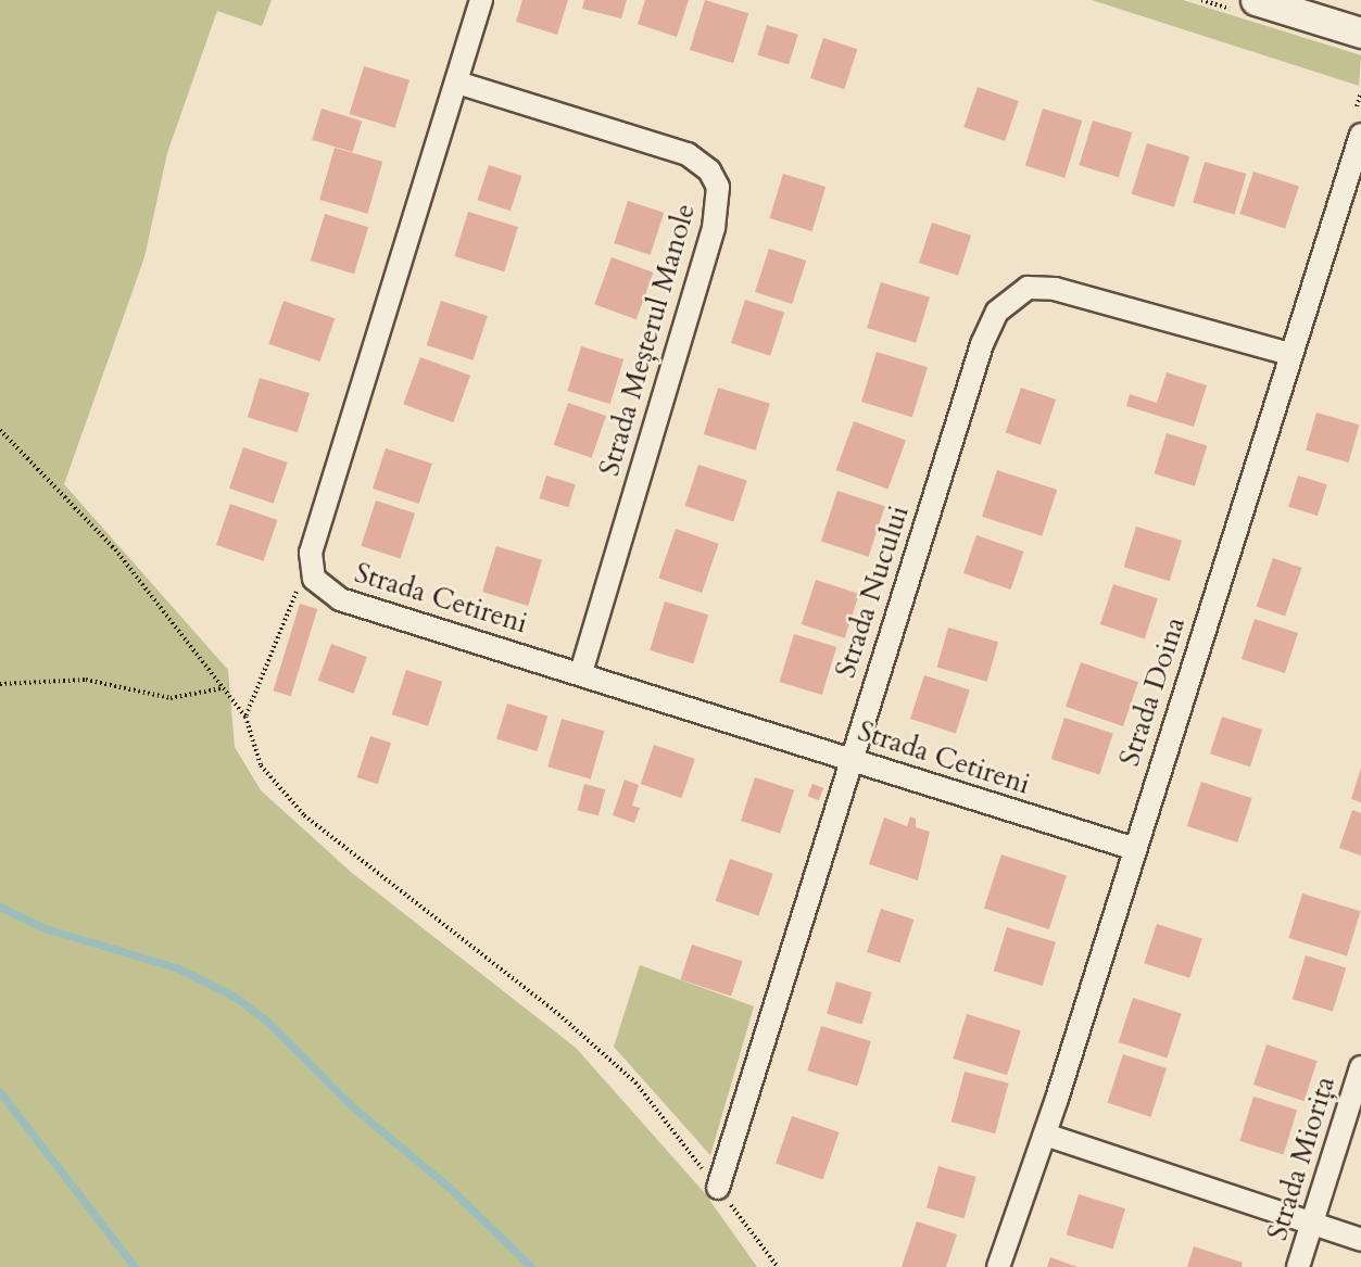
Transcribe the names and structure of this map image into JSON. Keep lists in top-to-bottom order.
{
  "streets": {
    "street": [
      "Strada Meșterul Manole",
      "Strada Nucului",
      "Strada Cetireni",
      "Strada Doina",
      "Strada Miorița"
    ]
  },
  "crossings": [
    ["Strada Meșterul Manole", "Strada Cetireni"],
    ["Strada Nucului", "Strada Cetireni"],
    ["Strada Nucului", "Strada Doina"],
    ["Strada Cetireni", "Strada Doina"]
  ]
}
